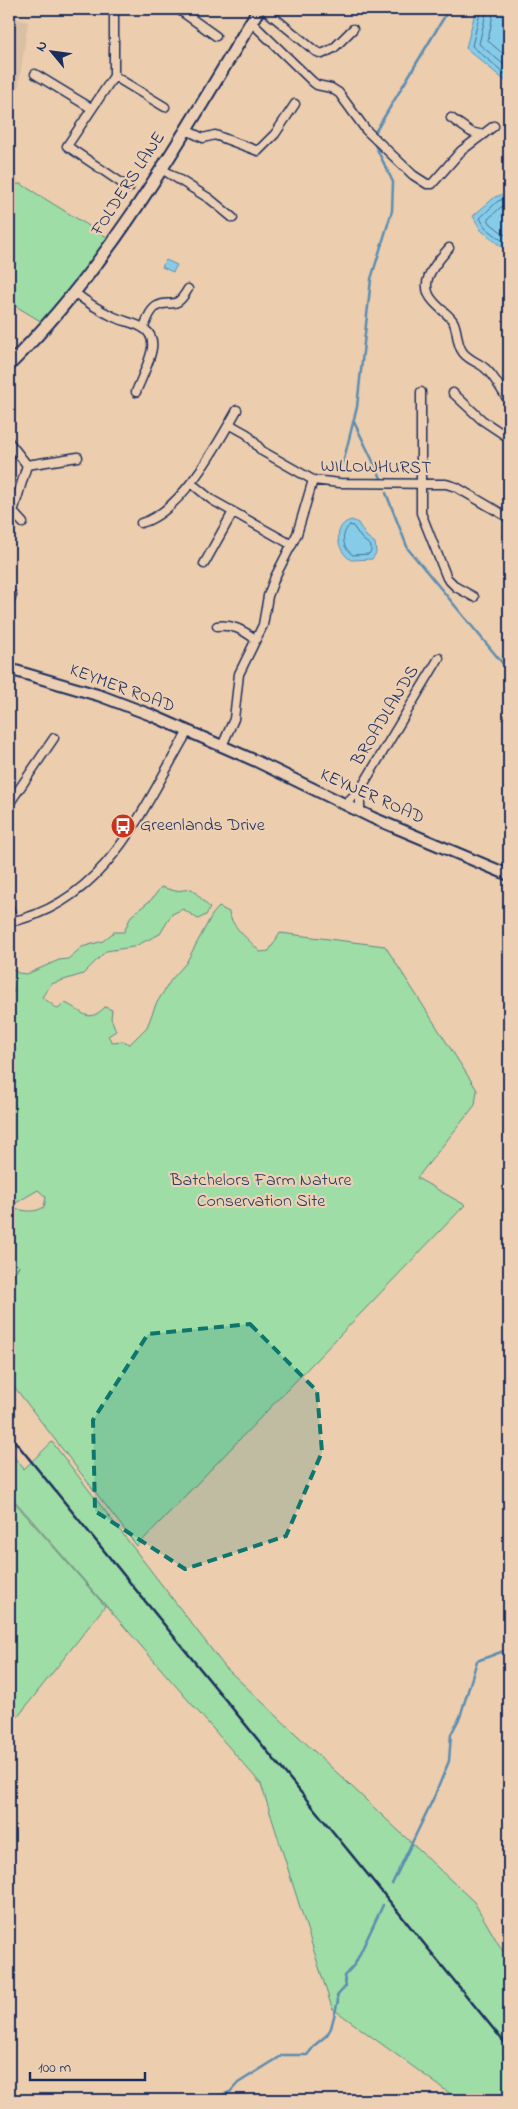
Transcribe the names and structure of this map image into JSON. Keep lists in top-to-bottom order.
{
  "streets": {
    "main road": ["FOLDERS LANE"],
    "street": [
      "WILLOWHURST",
      "KEYMER ROAD",
      "BROADLANDS",
      "KEYNER ROAD"
    ]
  },
  "crossings": [
    ["WILLOWHURST", "KEYMER ROAD"],
    ["WILLOWHURST", "KEYNER ROAD"],
    ["KEYMER ROAD", "KEYNER ROAD"],
    ["BROADLANDS", "KEYNER ROAD"]
  ],
  "parks": ["Batchelors Farm Nature Conservation Site"],
  "places": {
    "bus stop": ["Greenlands Drive"]
  },
  "scale_bar": "100 m",
  "north": "top left"
}
